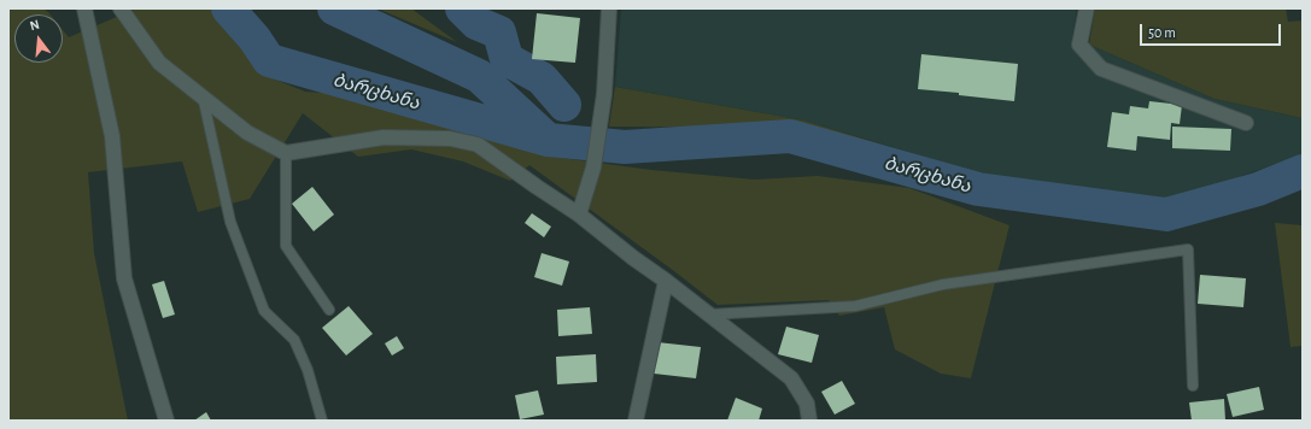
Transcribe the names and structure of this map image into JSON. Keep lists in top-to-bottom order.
{
  "water": ["ბარცხანა"],
  "scale_bar": "50 m",
  "north": "top"
}
